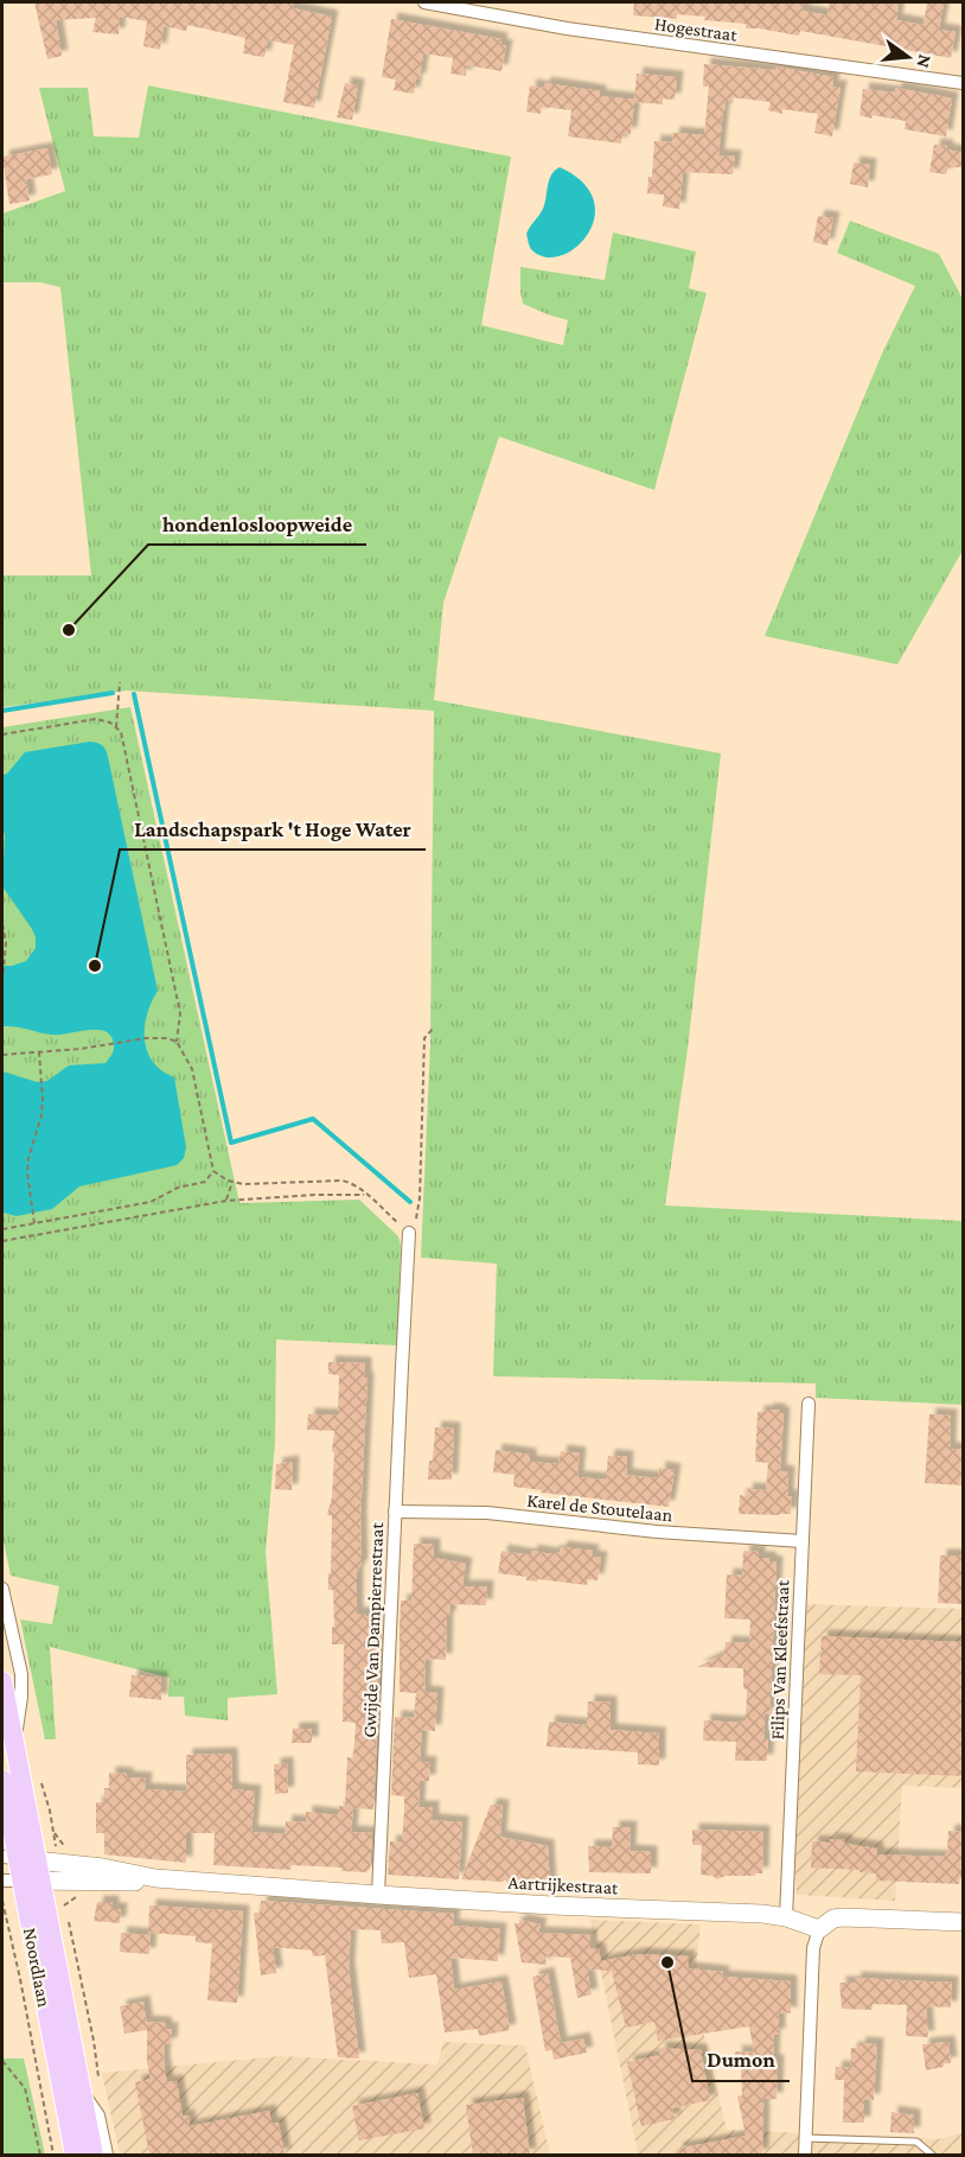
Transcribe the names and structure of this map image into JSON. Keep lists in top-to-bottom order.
{
  "streets": {
    "main road": ["Noordlaan"],
    "street": [
      "Hogestraat",
      "Karel de Stoutelaan",
      "Gwijde Van Dampierrestraat",
      "Filips Van Kleefstraat",
      "Aartrijkestraat"
    ]
  },
  "crossings": [
    ["Karel de Stoutelaan", "Gwijde Van Dampierrestraat"],
    ["Karel de Stoutelaan", "Filips Van Kleefstraat"],
    ["Gwijde Van Dampierrestraat", "Aartrijkestraat"],
    ["Filips Van Kleefstraat", "Aartrijkestraat"],
    ["Aartrijkestraat", "Noordlaan"]
  ],
  "places": ["hondenlosloopweide", "Landschapspark 't Hoge Water", "Dumon"],
  "north": "right"
}
